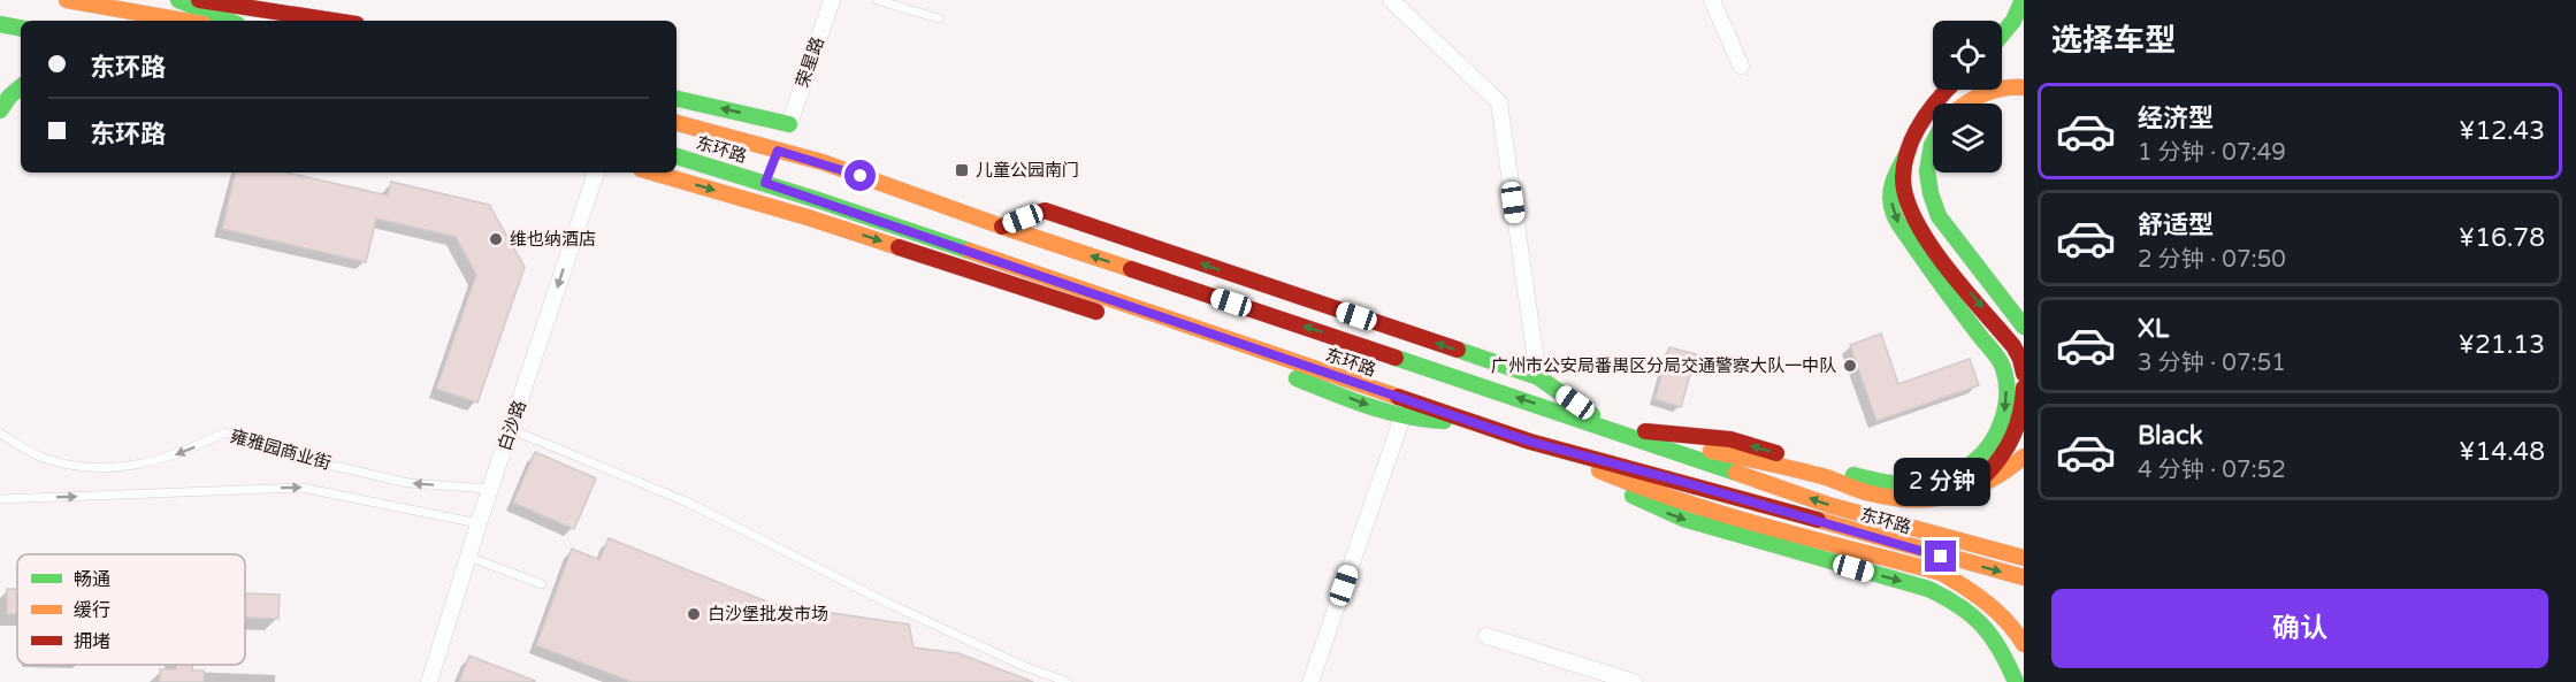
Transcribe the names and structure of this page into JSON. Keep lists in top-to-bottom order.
{
  "streets": {
    "main road": ["东环路"],
    "street": ["荣星路", "白沙路"],
    "lane": ["雍雅园商业街"]
  },
  "crossings": [
    ["白沙路", "雍雅园商业街"]
  ],
  "one_way": ["白沙路"],
  "places": {
    "transit": ["儿童公园南门"],
    "other": ["维也纳酒店", "广州市公安局番禺区分局交通警察大队一中队", "白沙堡批发市场"]
  },
  "legend": ["畅通", "缓行", "拥堵"],
  "page": {
    "heading": "选择车型",
    "banner": ["东环路", "东环路"],
    "list": [
      {
        "name": "经济型",
        "note": "1 分钟 · 07:49",
        "value": "¥12.43"
      },
      {
        "name": "舒适型",
        "note": "2 分钟 · 07:50",
        "value": "¥16.78"
      },
      {
        "name": "XL",
        "note": "3 分钟 · 07:51",
        "value": "¥21.13"
      },
      {
        "name": "Black",
        "note": "4 分钟 · 07:52",
        "value": "¥14.48"
      }
    ],
    "bubble": "2 分钟",
    "buttons": "确认"
  }
}
